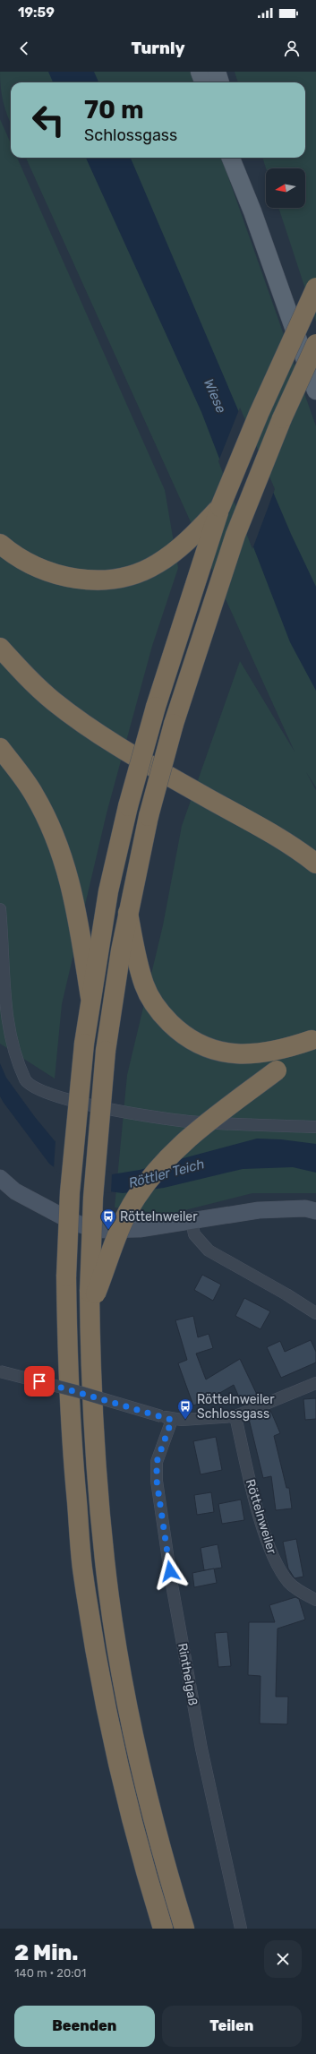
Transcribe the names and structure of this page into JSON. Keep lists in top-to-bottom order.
{
  "streets": {
    "street": ["Röttelnweiler", "Rinthelgaß"]
  },
  "water": ["Wiese", "Röttler Teich"],
  "places": {
    "bus stop": ["Röttelnweiler", "Röttelnweiler Schlossgass"]
  },
  "north": "left",
  "page": {
    "status": "19:59",
    "header": "Turnly",
    "turn": ["70 m", "Schlossgass"],
    "heading": ["2 Min.", "140 m · 20:01"],
    "buttons": ["Beenden", "Teilen"]
  }
}
